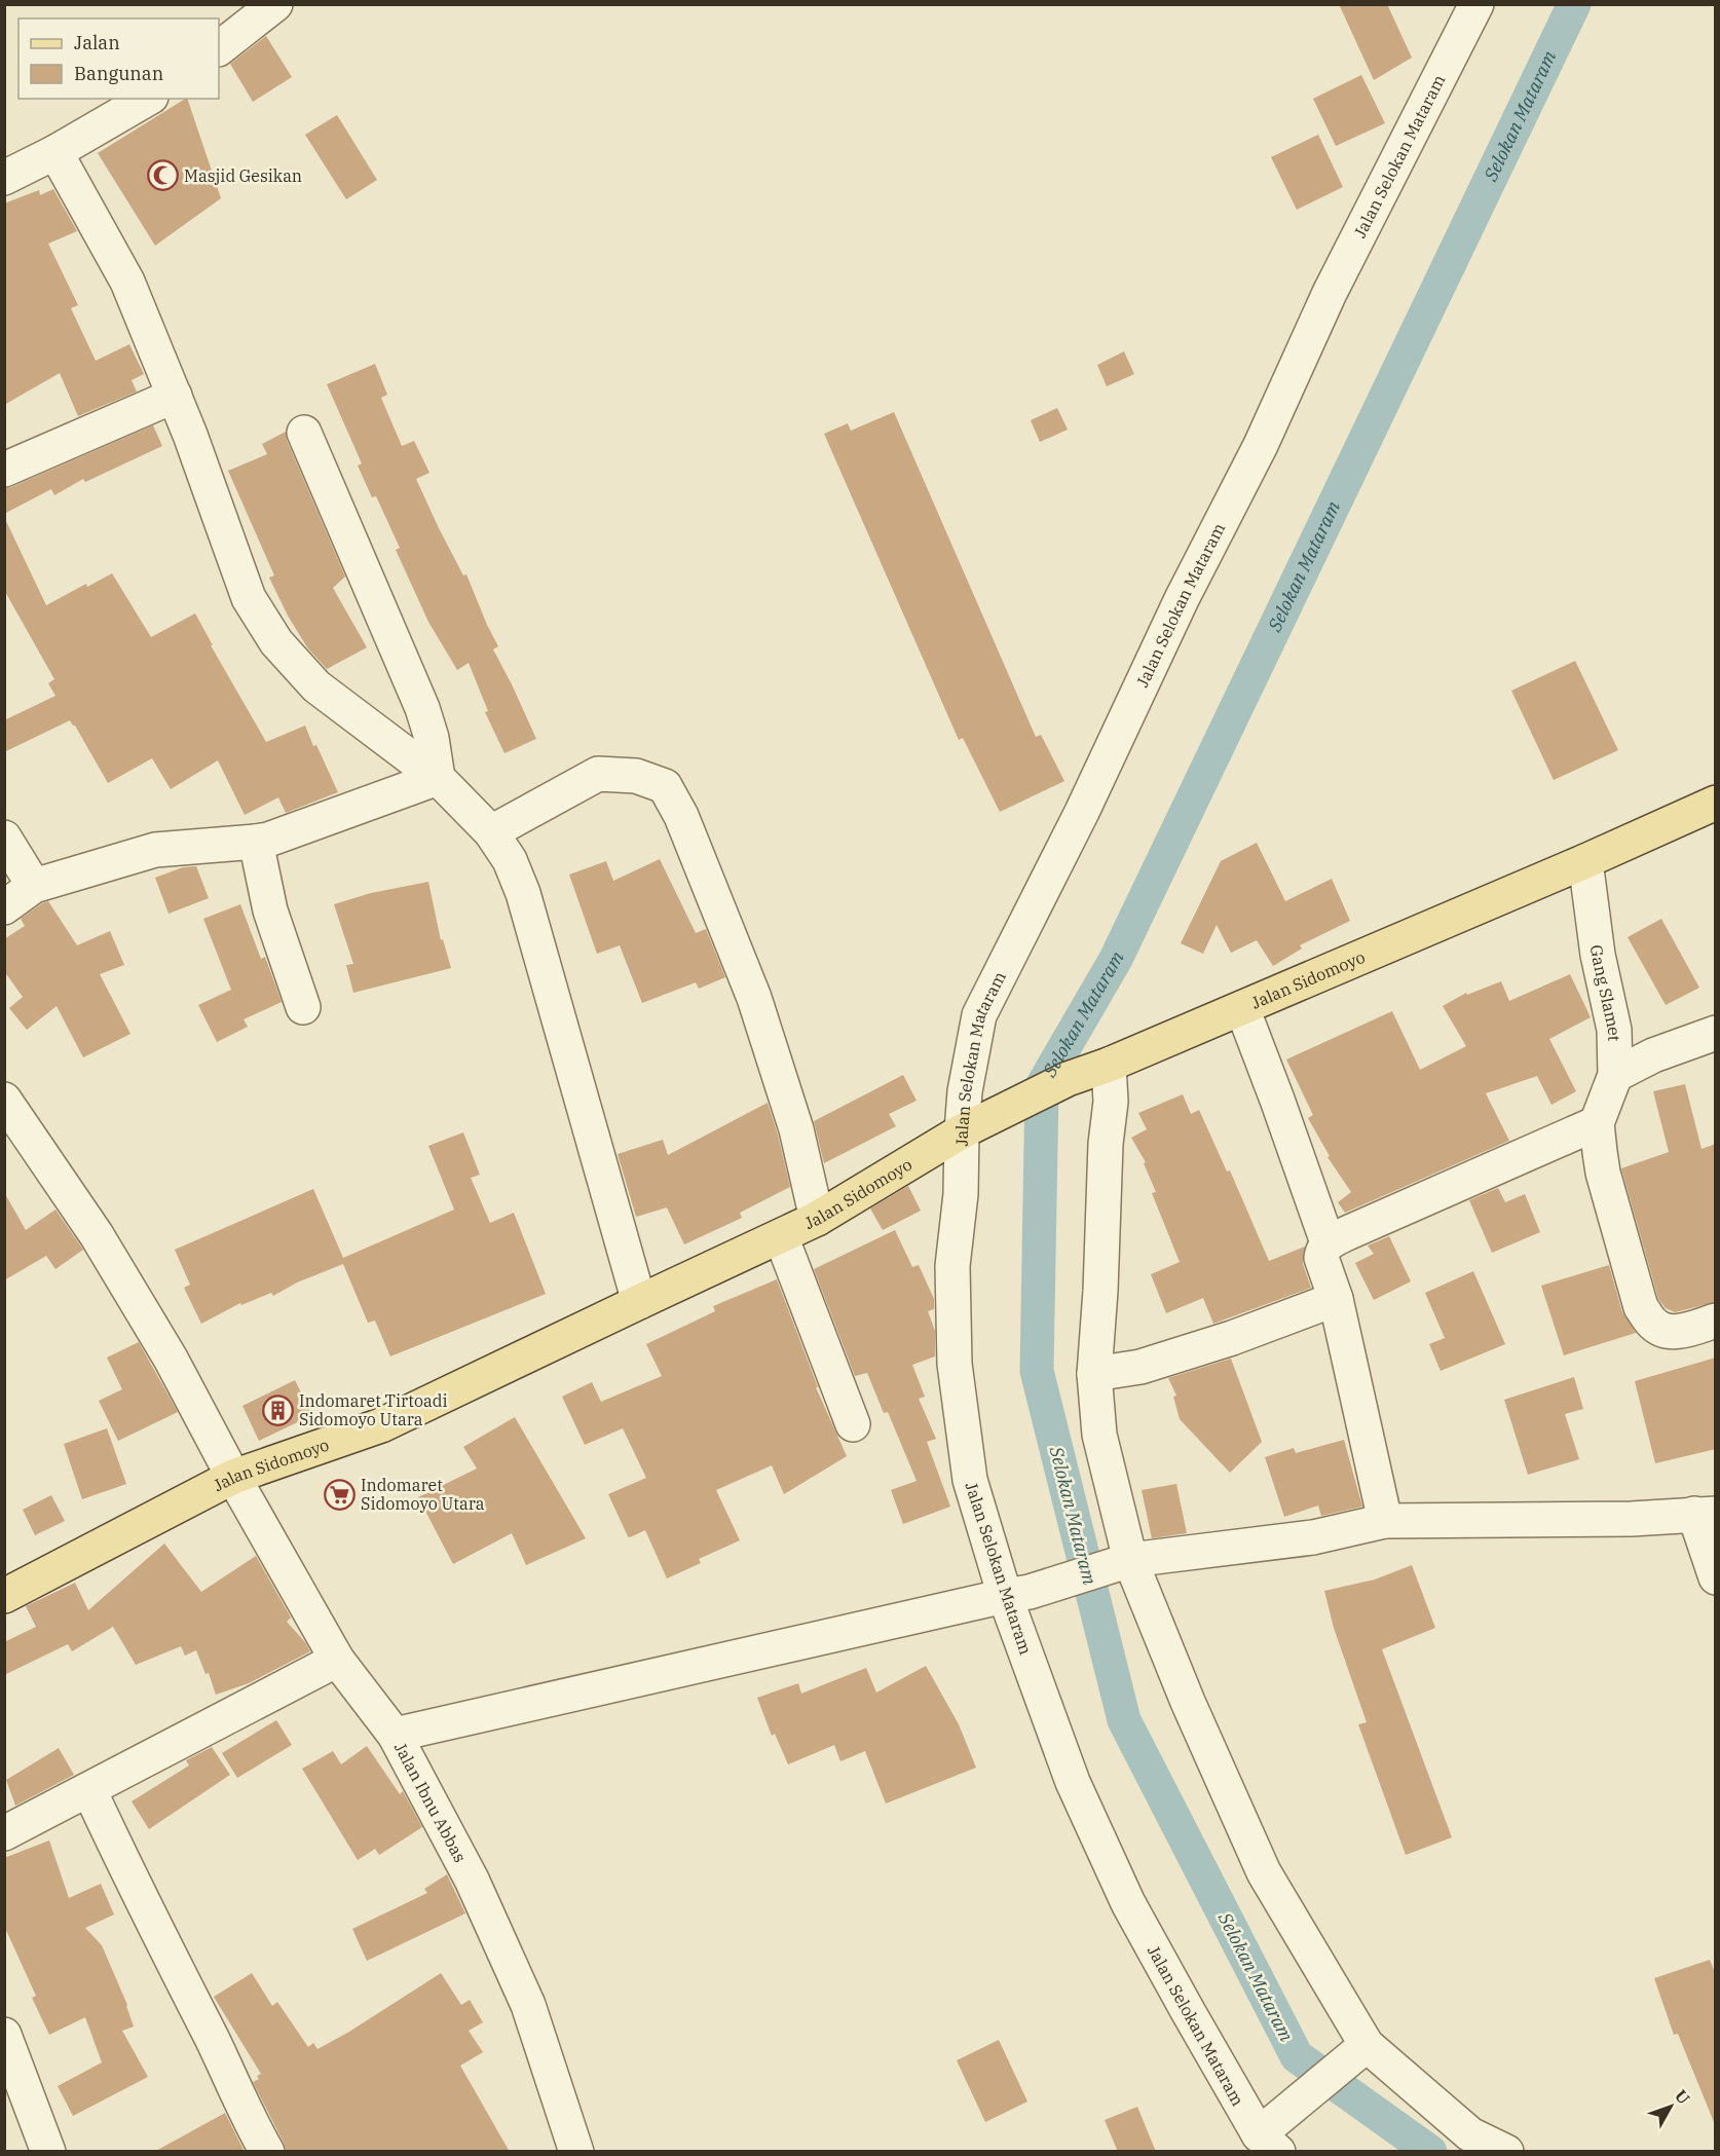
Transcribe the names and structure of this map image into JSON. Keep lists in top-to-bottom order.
{
  "streets": {
    "main road": ["Jalan Sidomoyo"],
    "street": ["Jalan Selokan Mataram", "Gang Slamet", "Jalan Ibnu Abbas"]
  },
  "crossings": [
    ["Jalan Selokan Mataram", "Jalan Sidomoyo"],
    ["Jalan Sidomoyo", "Gang Slamet"],
    ["Jalan Sidomoyo", "Jalan Ibnu Abbas"]
  ],
  "water": ["Selokan Mataram"],
  "places": {
    "mosque": ["Masjid Gesikan"],
    "building": ["Indomaret Tirtoadi Sidomoyo Utara"],
    "supermarket": ["Indomaret Sidomoyo Utara"]
  },
  "legend": ["Jalan", "Bangunan"],
  "north": "top right"
}
